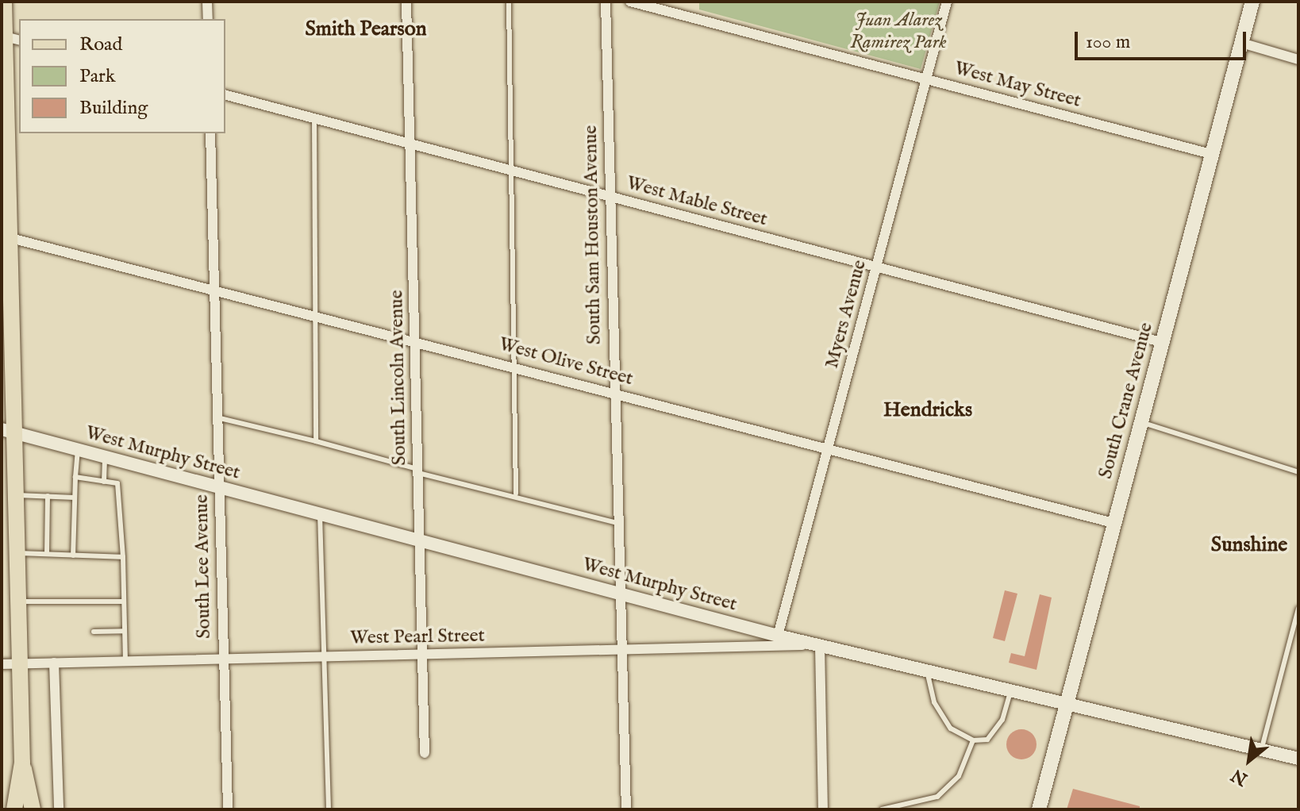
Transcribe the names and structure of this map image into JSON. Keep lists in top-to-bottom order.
{
  "streets": {
    "main road": ["South Crane Avenue"],
    "street": [
      "West May Street",
      "West Mable Street",
      "South Sam Houston Avenue",
      "Myers Avenue",
      "West Olive Street",
      "South Lincoln Avenue",
      "West Murphy Street",
      "South Lee Avenue",
      "West Pearl Street"
    ]
  },
  "crossings": [
    ["West May Street", "Myers Avenue"],
    ["West May Street", "South Crane Avenue"],
    ["West Mable Street", "South Sam Houston Avenue"],
    ["West Mable Street", "Myers Avenue"],
    ["West Mable Street", "South Lincoln Avenue"],
    ["West Mable Street", "South Crane Avenue"],
    ["South Sam Houston Avenue", "West Olive Street"],
    ["South Sam Houston Avenue", "West Murphy Street"],
    ["South Sam Houston Avenue", "West Pearl Street"],
    ["Myers Avenue", "West Olive Street"],
    ["Myers Avenue", "West Murphy Street"],
    ["West Olive Street", "South Lincoln Avenue"],
    ["West Olive Street", "South Crane Avenue"],
    ["West Olive Street", "South Lee Avenue"],
    ["South Lincoln Avenue", "West Murphy Street"],
    ["South Lincoln Avenue", "West Pearl Street"],
    ["South Crane Avenue", "West Murphy Street"],
    ["West Murphy Street", "South Lee Avenue"],
    ["West Murphy Street", "West Pearl Street"],
    ["South Lee Avenue", "West Pearl Street"]
  ],
  "districts": ["Smith Pearson", "Hendricks", "Sunshine"],
  "parks": ["Juan Alarez Ramirez Park"],
  "legend": ["Road", "Park", "Building"],
  "scale_bar": "100 m",
  "north": "bottom left"
}
